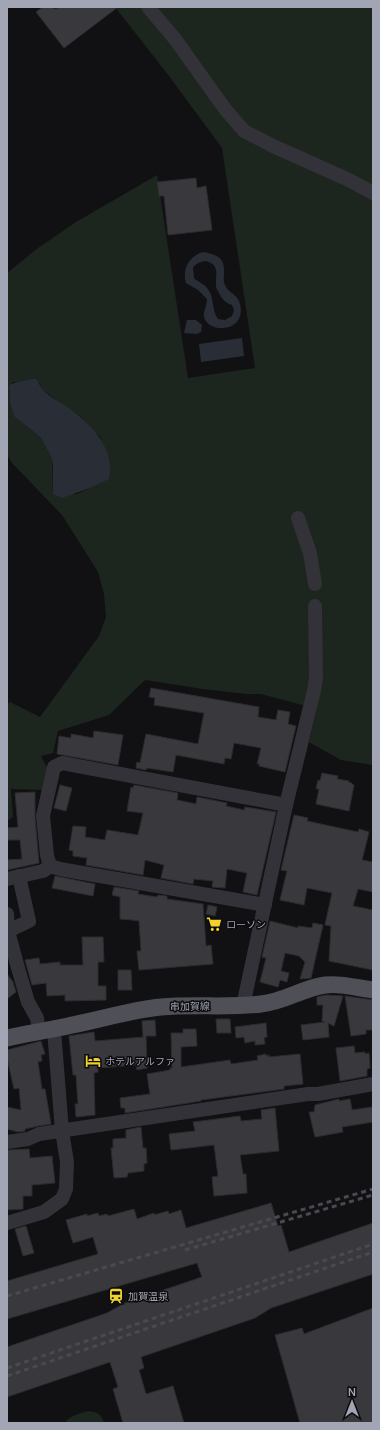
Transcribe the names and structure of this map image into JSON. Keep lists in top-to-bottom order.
{
  "streets": {
    "main road": ["串加賀線"]
  },
  "places": {
    "supermarket": ["ローソン"],
    "hotel": ["ホテルアルファ"],
    "station": ["加賀温泉"]
  },
  "north": "top"
}
